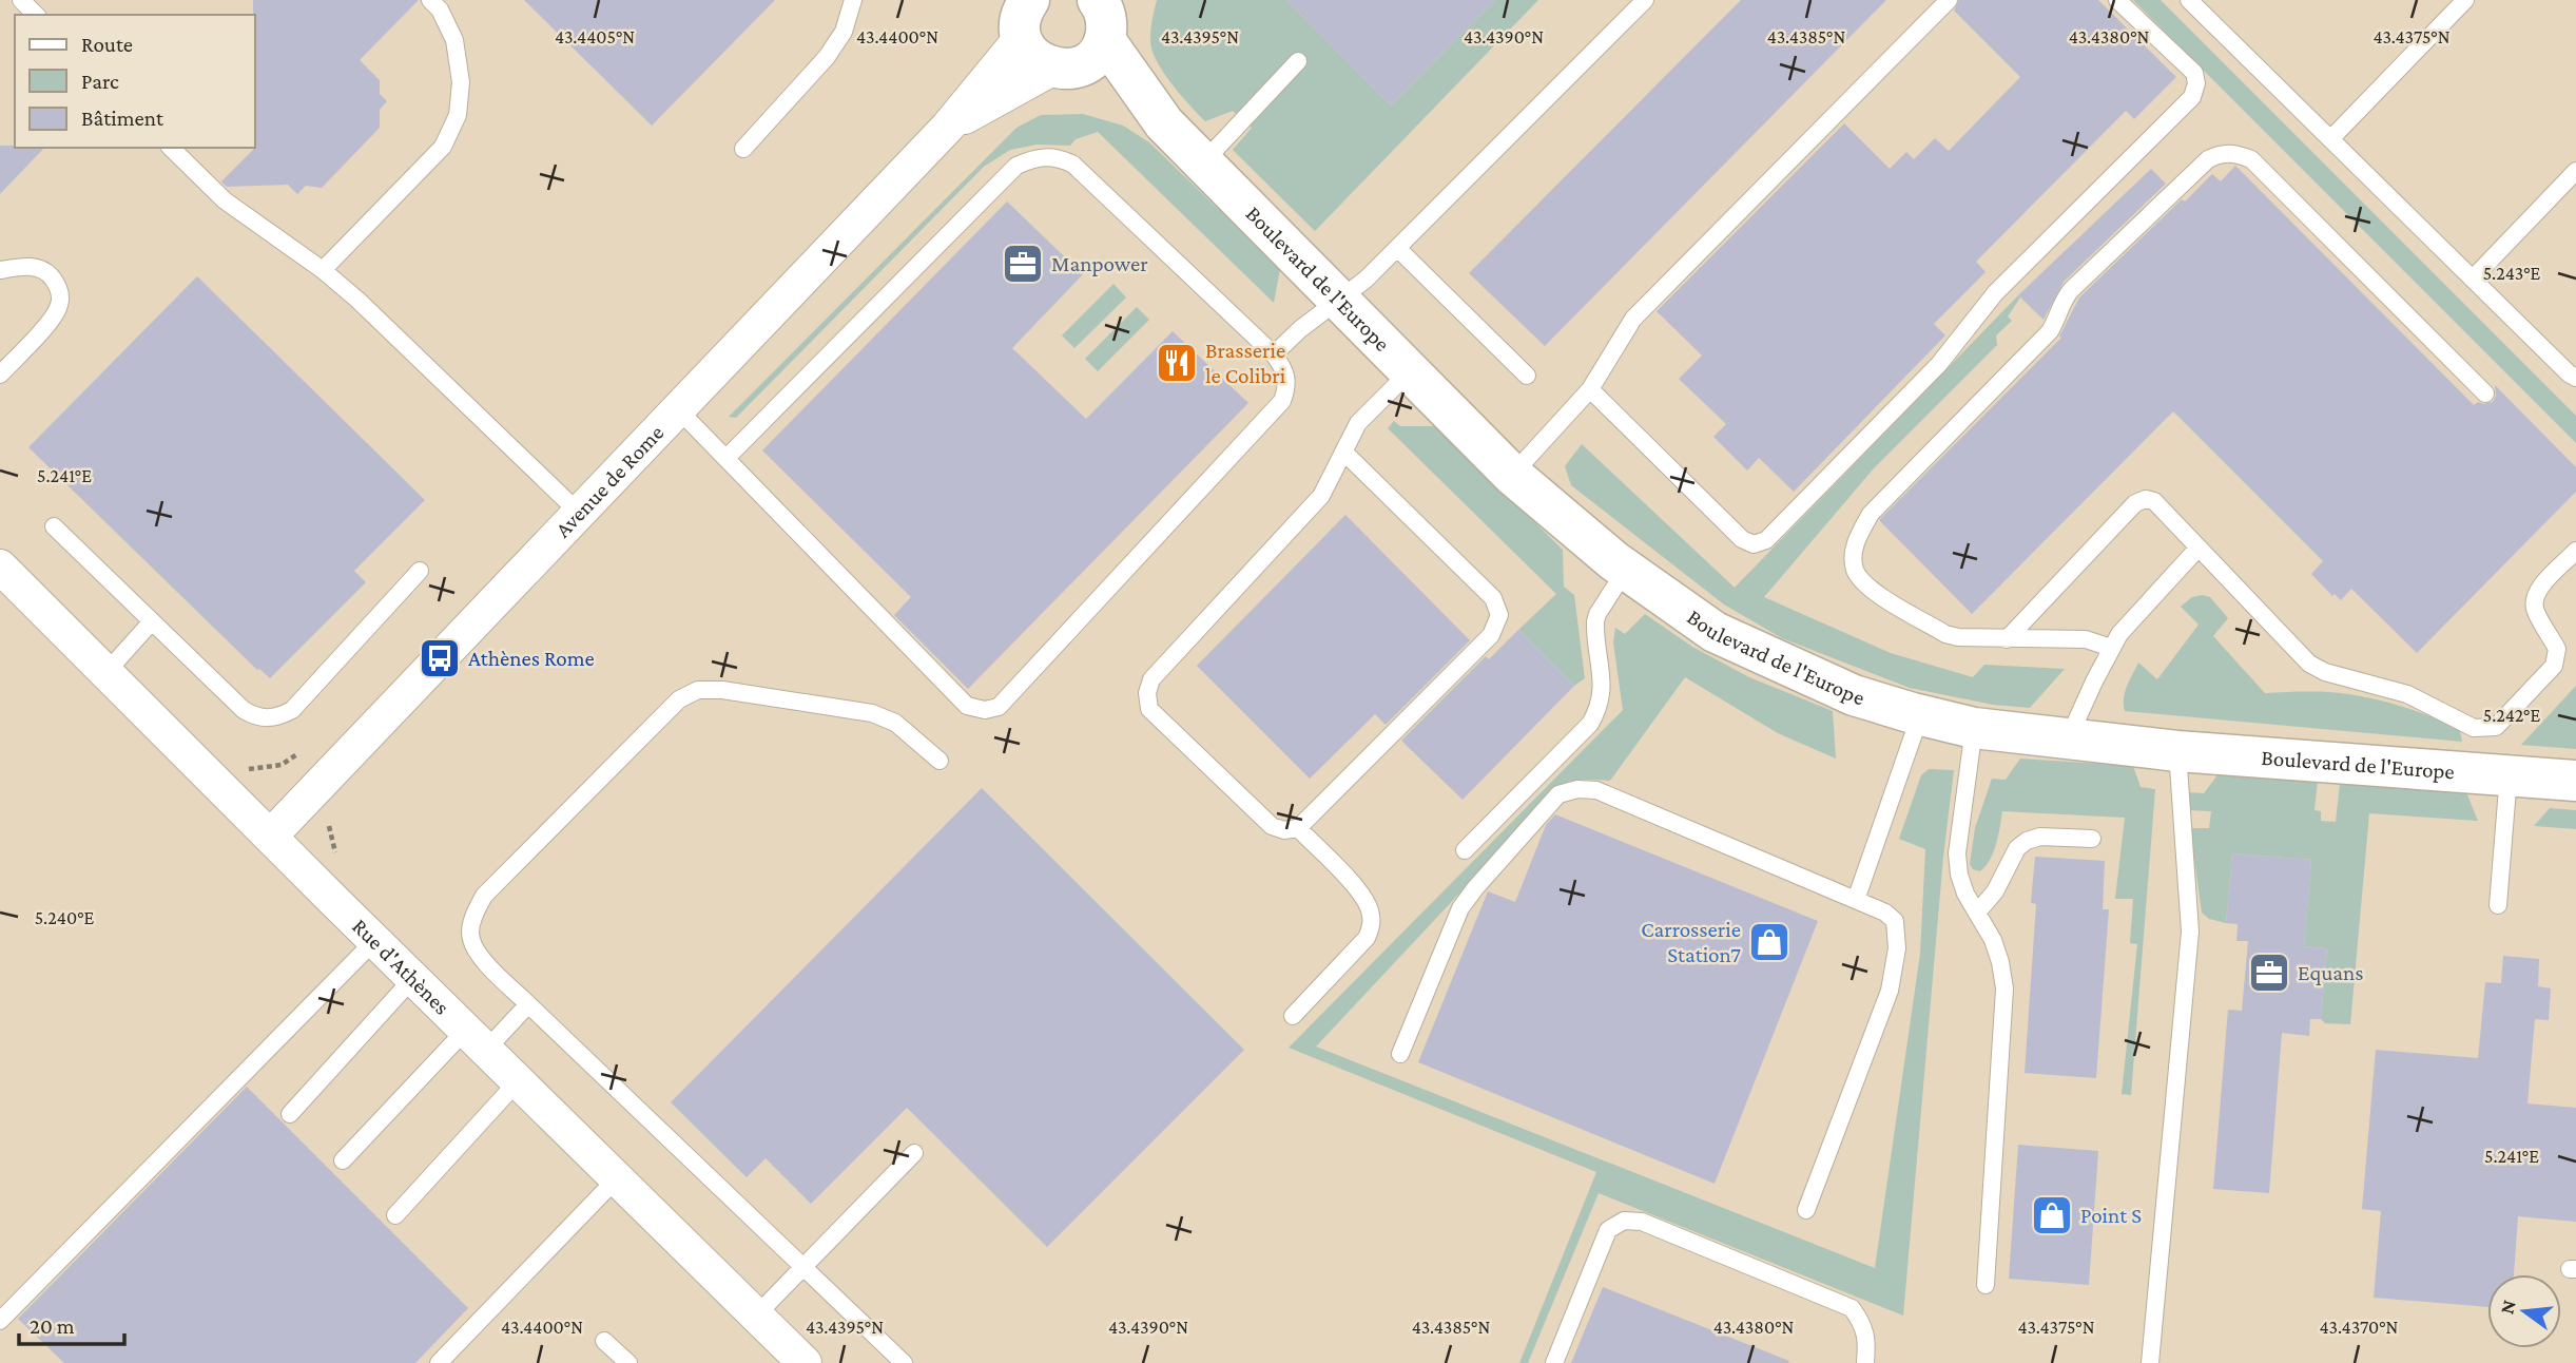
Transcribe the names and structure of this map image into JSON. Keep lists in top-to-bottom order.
{
  "streets": {
    "street": ["Boulevard de l'Europe", "Avenue de Rome", "Rue d'Athènes"]
  },
  "crossings": [
    ["Boulevard de l'Europe", "Avenue de Rome"],
    ["Avenue de Rome", "Rue d'Athènes"]
  ],
  "places": {
    "office": ["Manpower", "Equans"],
    "restaurant": ["Brasserie le Colibri"],
    "bus stop": ["Athènes Rome"],
    "shop": ["Carrosserie Station7", "Point S"]
  },
  "legend": ["Route", "Parc", "Bâtiment"],
  "scale_bar": "20 m",
  "north": "left",
  "coordinates": [
    "43.4405°N",
    "43.4400°N",
    "43.4395°N",
    "43.4390°N",
    "43.4385°N",
    "43.4380°N",
    "43.4375°N",
    "5.243°E",
    "5.241°E",
    "5.242°E",
    "5.240°E",
    "43.4370°N"
  ]
}
